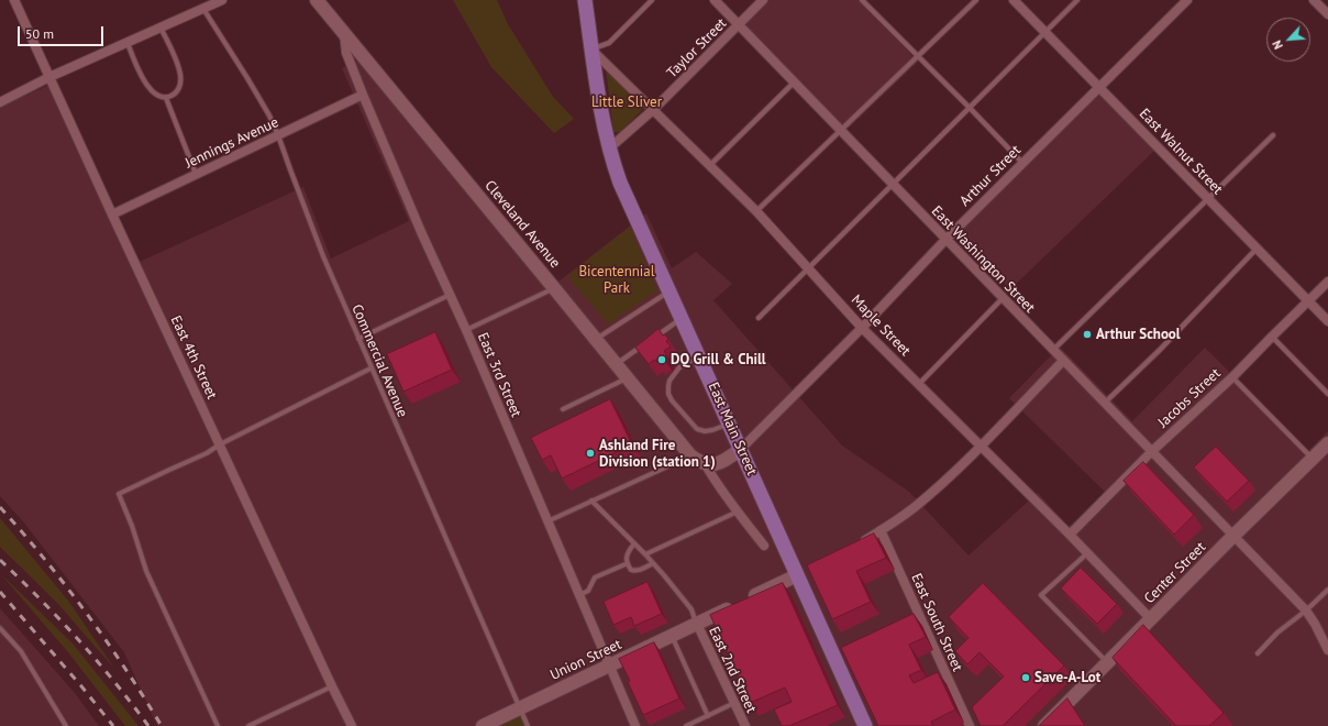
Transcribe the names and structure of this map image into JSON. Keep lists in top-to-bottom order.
{
  "streets": {
    "main road": [
      "Cleveland Avenue",
      "East Main Street",
      "Center Street",
      "Union Street"
    ],
    "street": [
      "Taylor Street",
      "Jennings Avenue",
      "East Walnut Street",
      "Arthur Street",
      "East Washington Street",
      "Maple Street",
      "East 4th Street",
      "East 3rd Street",
      "Jacobs Street",
      "East South Street",
      "East 2nd Street"
    ],
    "lane": ["Commercial Avenue"]
  },
  "crossings": [
    ["Taylor Street", "East Washington Street"],
    ["Taylor Street", "Maple Street"],
    ["Taylor Street", "East Main Street"],
    ["Jennings Avenue", "East 4th Street"],
    ["Jennings Avenue", "Commercial Avenue"],
    ["Jennings Avenue", "East 3rd Street"],
    ["East Walnut Street", "Arthur Street"],
    ["East Walnut Street", "Jacobs Street"],
    ["Arthur Street", "East Washington Street"],
    ["Arthur Street", "Maple Street"],
    ["Arthur Street", "East Main Street"],
    ["Cleveland Avenue", "East 3rd Street"],
    ["East Washington Street", "Jacobs Street"],
    ["East Washington Street", "Center Street"],
    ["Maple Street", "Jacobs Street"],
    ["Maple Street", "East Main Street"],
    ["Maple Street", "Center Street"],
    ["Commercial Avenue", "Union Street"],
    ["East 3rd Street", "Union Street"],
    ["East Main Street", "Union Street"],
    ["Union Street", "East 2nd Street"]
  ],
  "parks": ["Little Sliver", "Bicentennial Park"],
  "places": [
    "Arthur School",
    "DQ Grill & Chill",
    "Ashland Fire Division (station 1)",
    "Save-A-Lot"
  ],
  "scale_bar": "50 m",
  "north": "bottom left"
}
